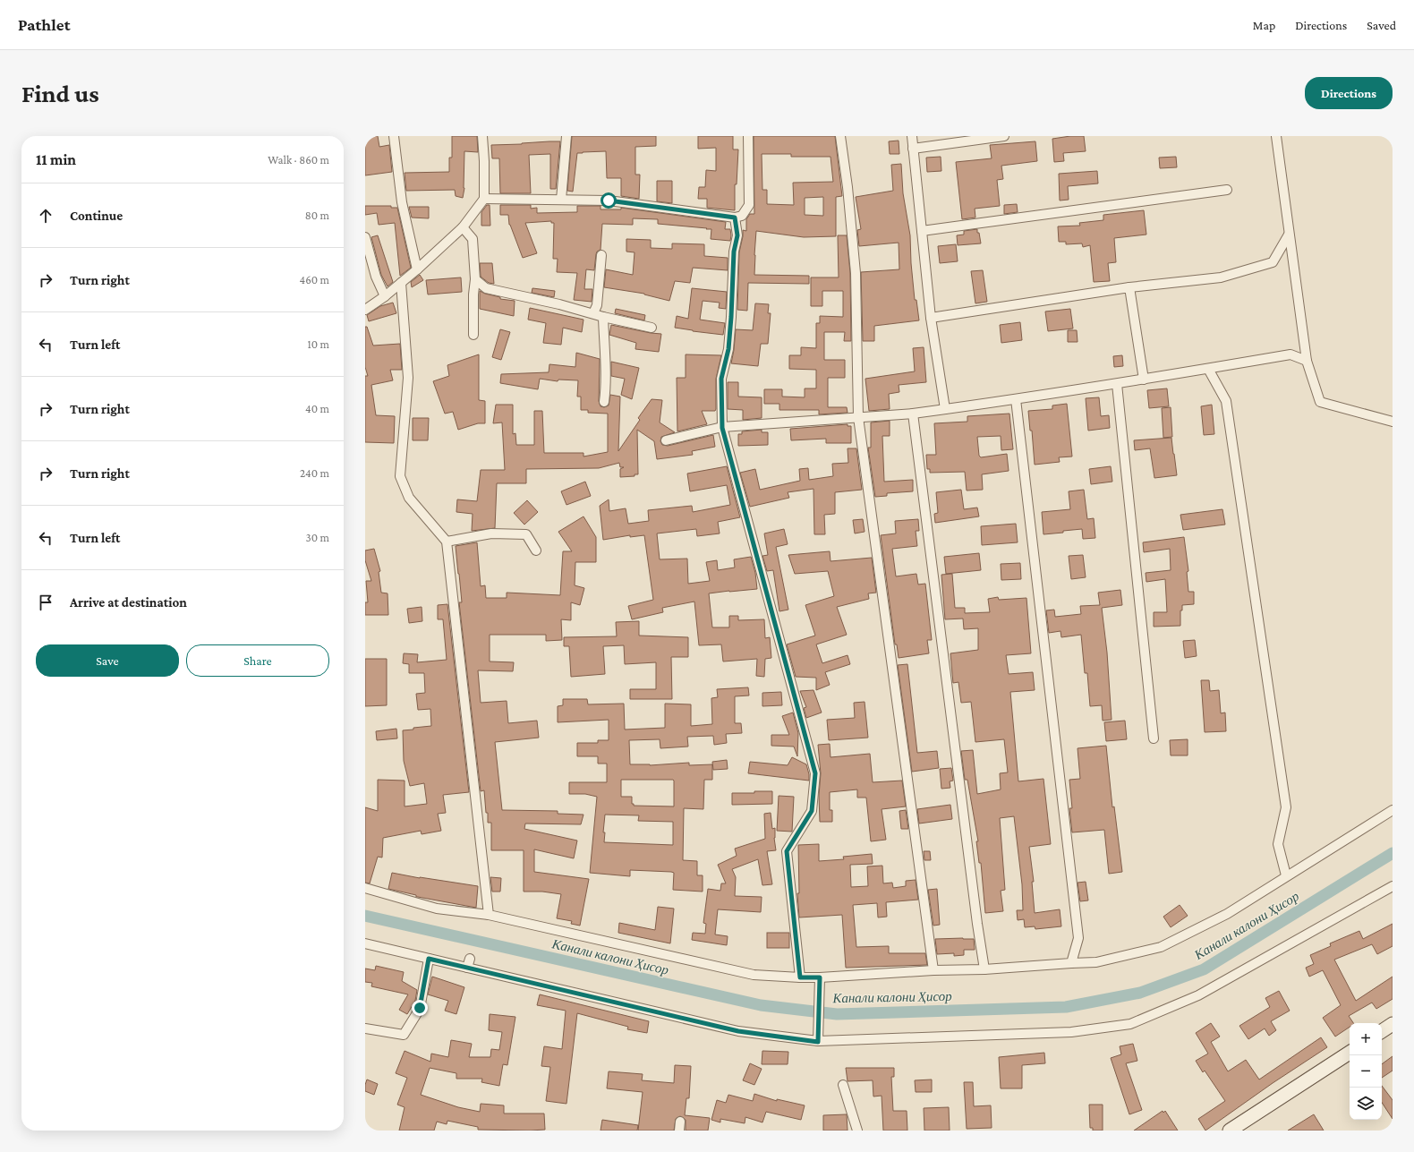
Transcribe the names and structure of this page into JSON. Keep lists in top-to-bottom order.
{
  "water": ["Канали калони Ҳисор"],
  "page": {
    "header": "Pathlet",
    "nav": ["Map", "Directions", "Saved"],
    "buttons": [
      "Directions",
      ["Save", "Share"]
    ],
    "title": "Find us",
    "heading": ["11 min", "Walk · 860 m"],
    "list": [
      ["Continue", "80 m"],
      ["Turn right", "460 m"],
      ["Turn left", "10 m"],
      ["Turn right", "40 m"],
      ["Turn right", "240 m"],
      ["Turn left", "30 m"],
      "Arrive at destination"
    ],
    "map_buttons": ["+", "−"]
  }
}
